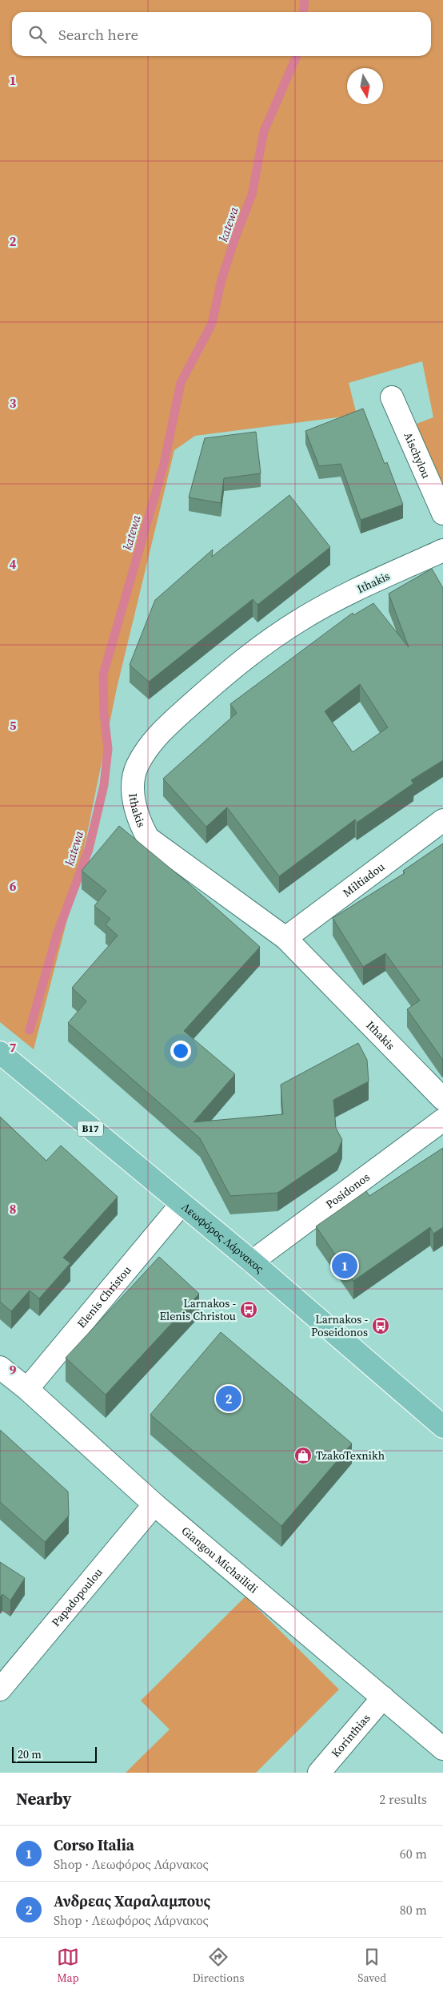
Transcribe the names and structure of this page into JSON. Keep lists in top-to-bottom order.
{
  "streets": {
    "main road": ["B17", "Λεωφόρος Λάρνακος"],
    "street": [
      "Aischylou",
      "Ithakis",
      "Miltiadou",
      "Posidonos",
      "Elenis Christou",
      "Giangou Michailidi",
      "Papadopoulou",
      "Korinthias"
    ]
  },
  "crossings": [
    ["Ithakis", "Miltiadou"],
    ["Posidonos", "Λεωφόρος Λάρνακος"],
    ["Λεωφόρος Λάρνακος", "Elenis Christou"],
    ["Elenis Christou", "Giangou Michailidi"],
    ["Giangou Michailidi", "Papadopoulou"],
    ["Giangou Michailidi", "Korinthias"]
  ],
  "water": ["katewa"],
  "places": {
    "bus stop": ["Larnakos - Elenis Christou", "Larnakos - Poseidonos"],
    "shop": ["TzakoTexnikh"]
  },
  "scale_bar": "20 m",
  "north": "bottom",
  "page": {
    "search": "Search here",
    "pins": ["1", "2"],
    "scale": "20 m",
    "heading": ["Nearby", "2 results"],
    "list": [
      {
        "mark": "1",
        "name": "Corso Italia",
        "note": "Shop · Λεωφόρος Λάρνακος",
        "value": "60 m"
      },
      {
        "mark": "2",
        "name": "Ανδρεας Χαραλαμπους",
        "note": "Shop · Λεωφόρος Λάρνακος",
        "value": "80 m"
      }
    ],
    "nav": ["Map", "Directions", "Saved"]
  },
  "grid": {
    "rows": [
      "1",
      "2",
      "3",
      "4",
      "5",
      "6",
      "7",
      "8",
      "9"
    ]
  }
}
